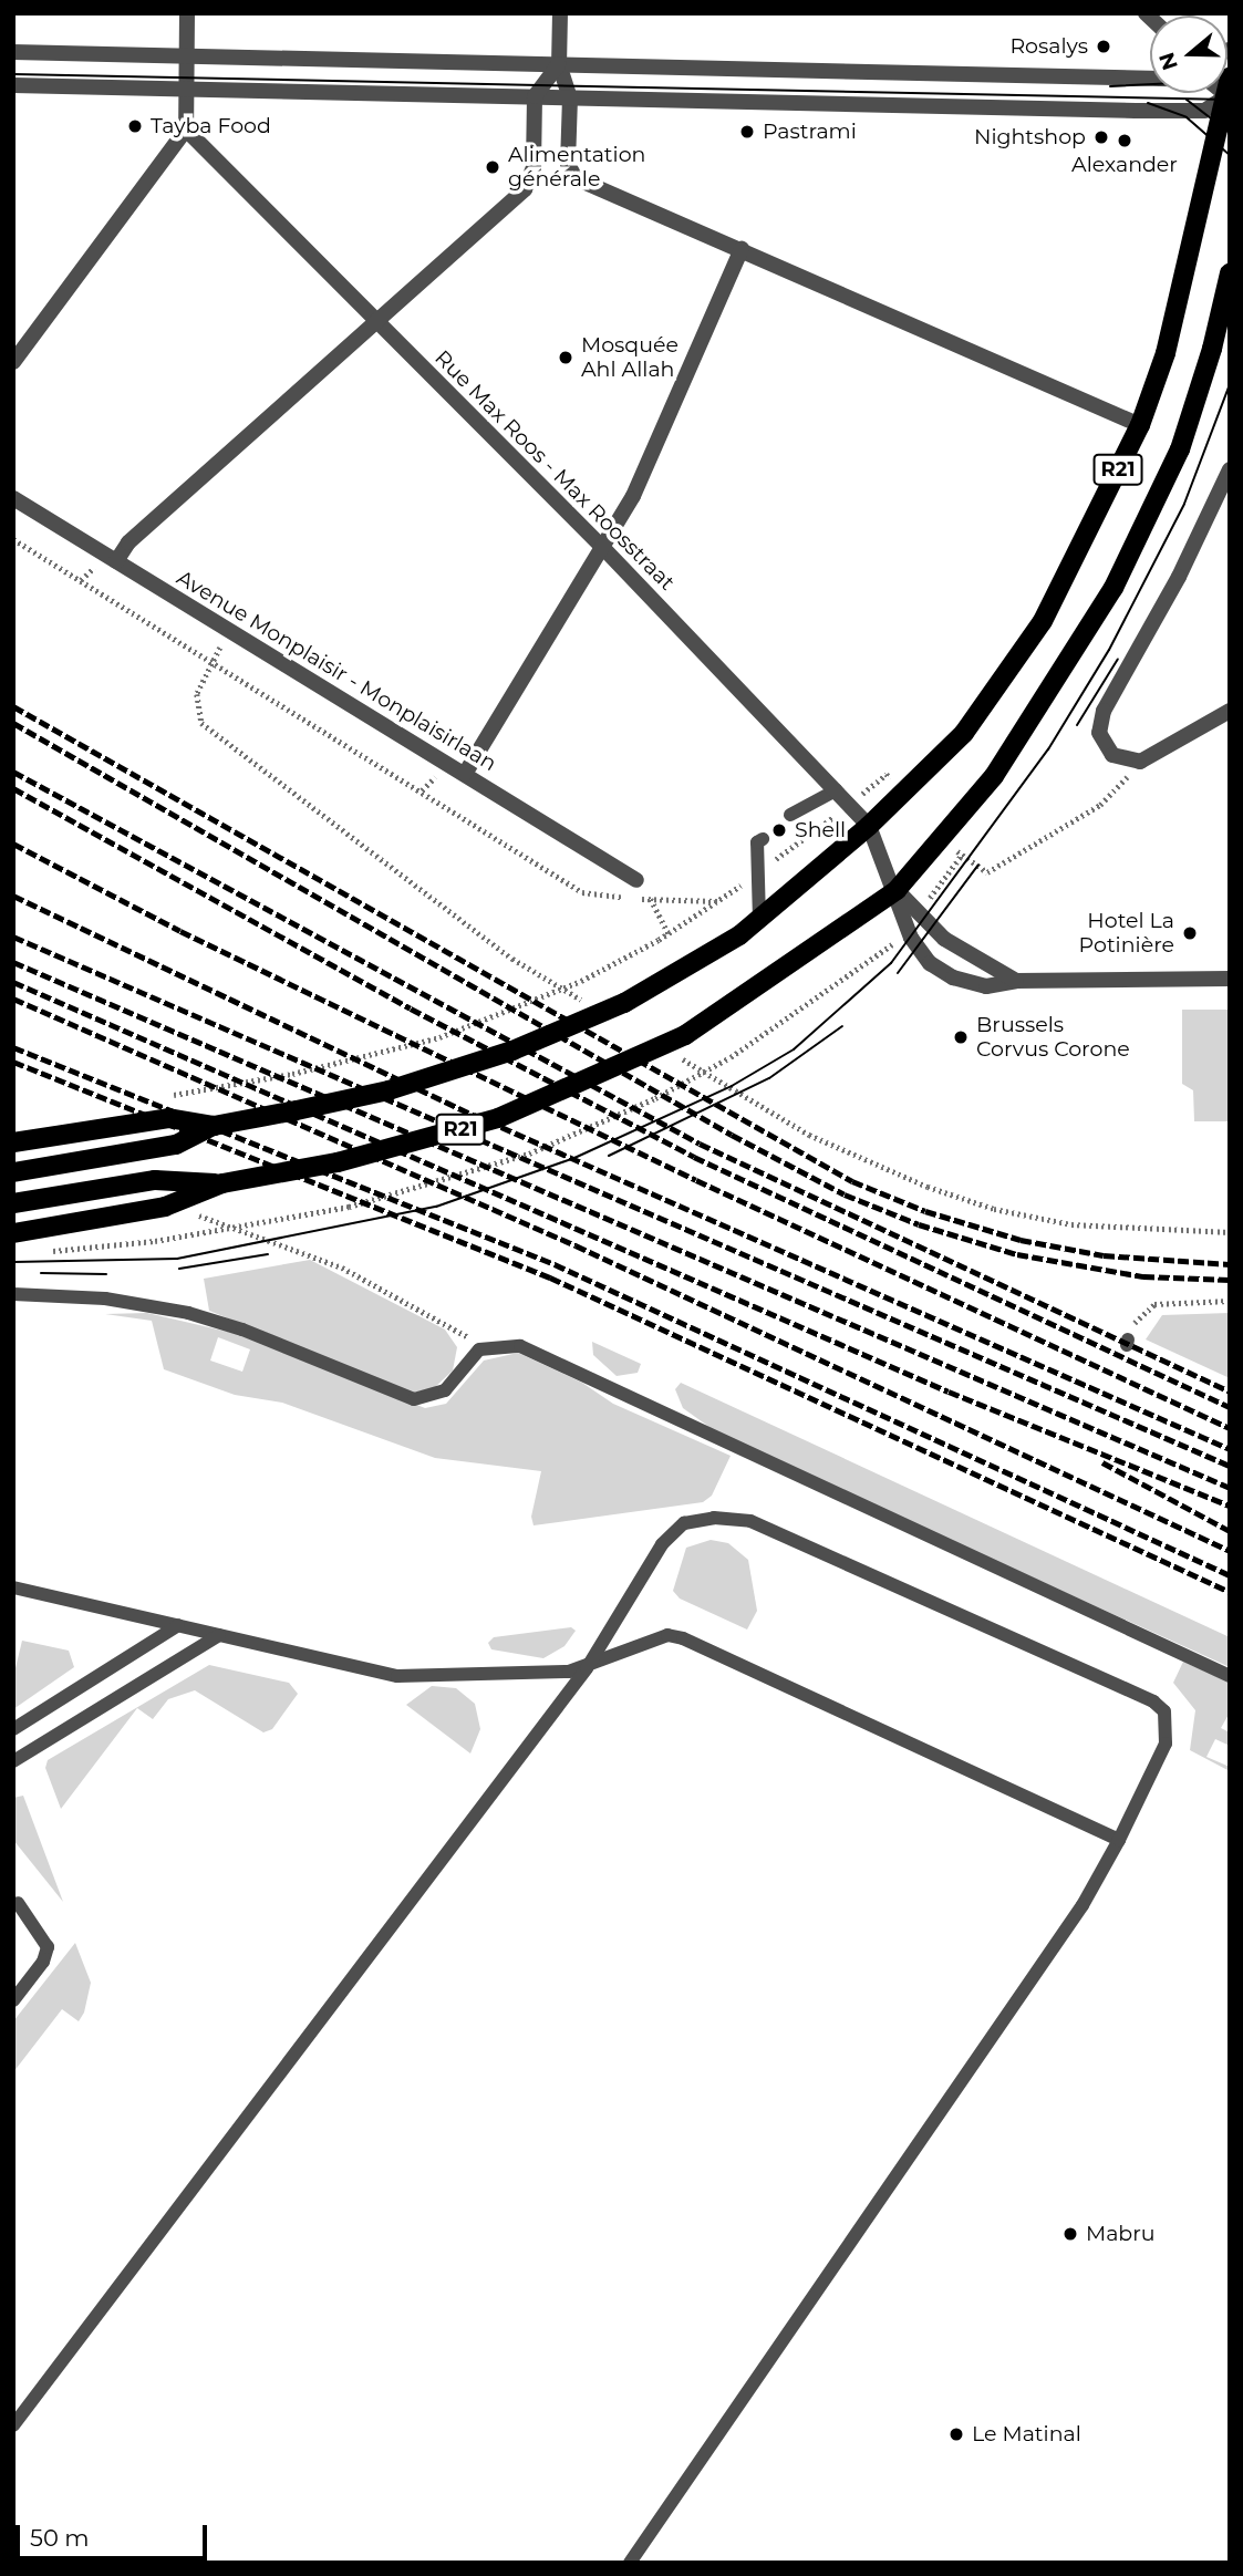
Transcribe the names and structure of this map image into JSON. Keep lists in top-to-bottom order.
{
  "streets": {
    "main road": ["R21"],
    "street": ["Rue Max Roos - Max Roosstraat", "Avenue Monplaisir - Monplaisirlaan"]
  },
  "crossings": [
    ["R21", "Rue Max Roos - Max Roosstraat"]
  ],
  "places": [
    "Rosalys",
    "Tayba Food",
    "Pastrami",
    "Nightshop",
    "Alexander",
    "Alimentation générale",
    "Mosquée Ahl Allah",
    "Shell",
    "Hotel La Potinière",
    "Brussels Corvus Corone",
    "Mabru",
    "Le Matinal"
  ],
  "scale_bar": "50 m",
  "north": "left"
}
